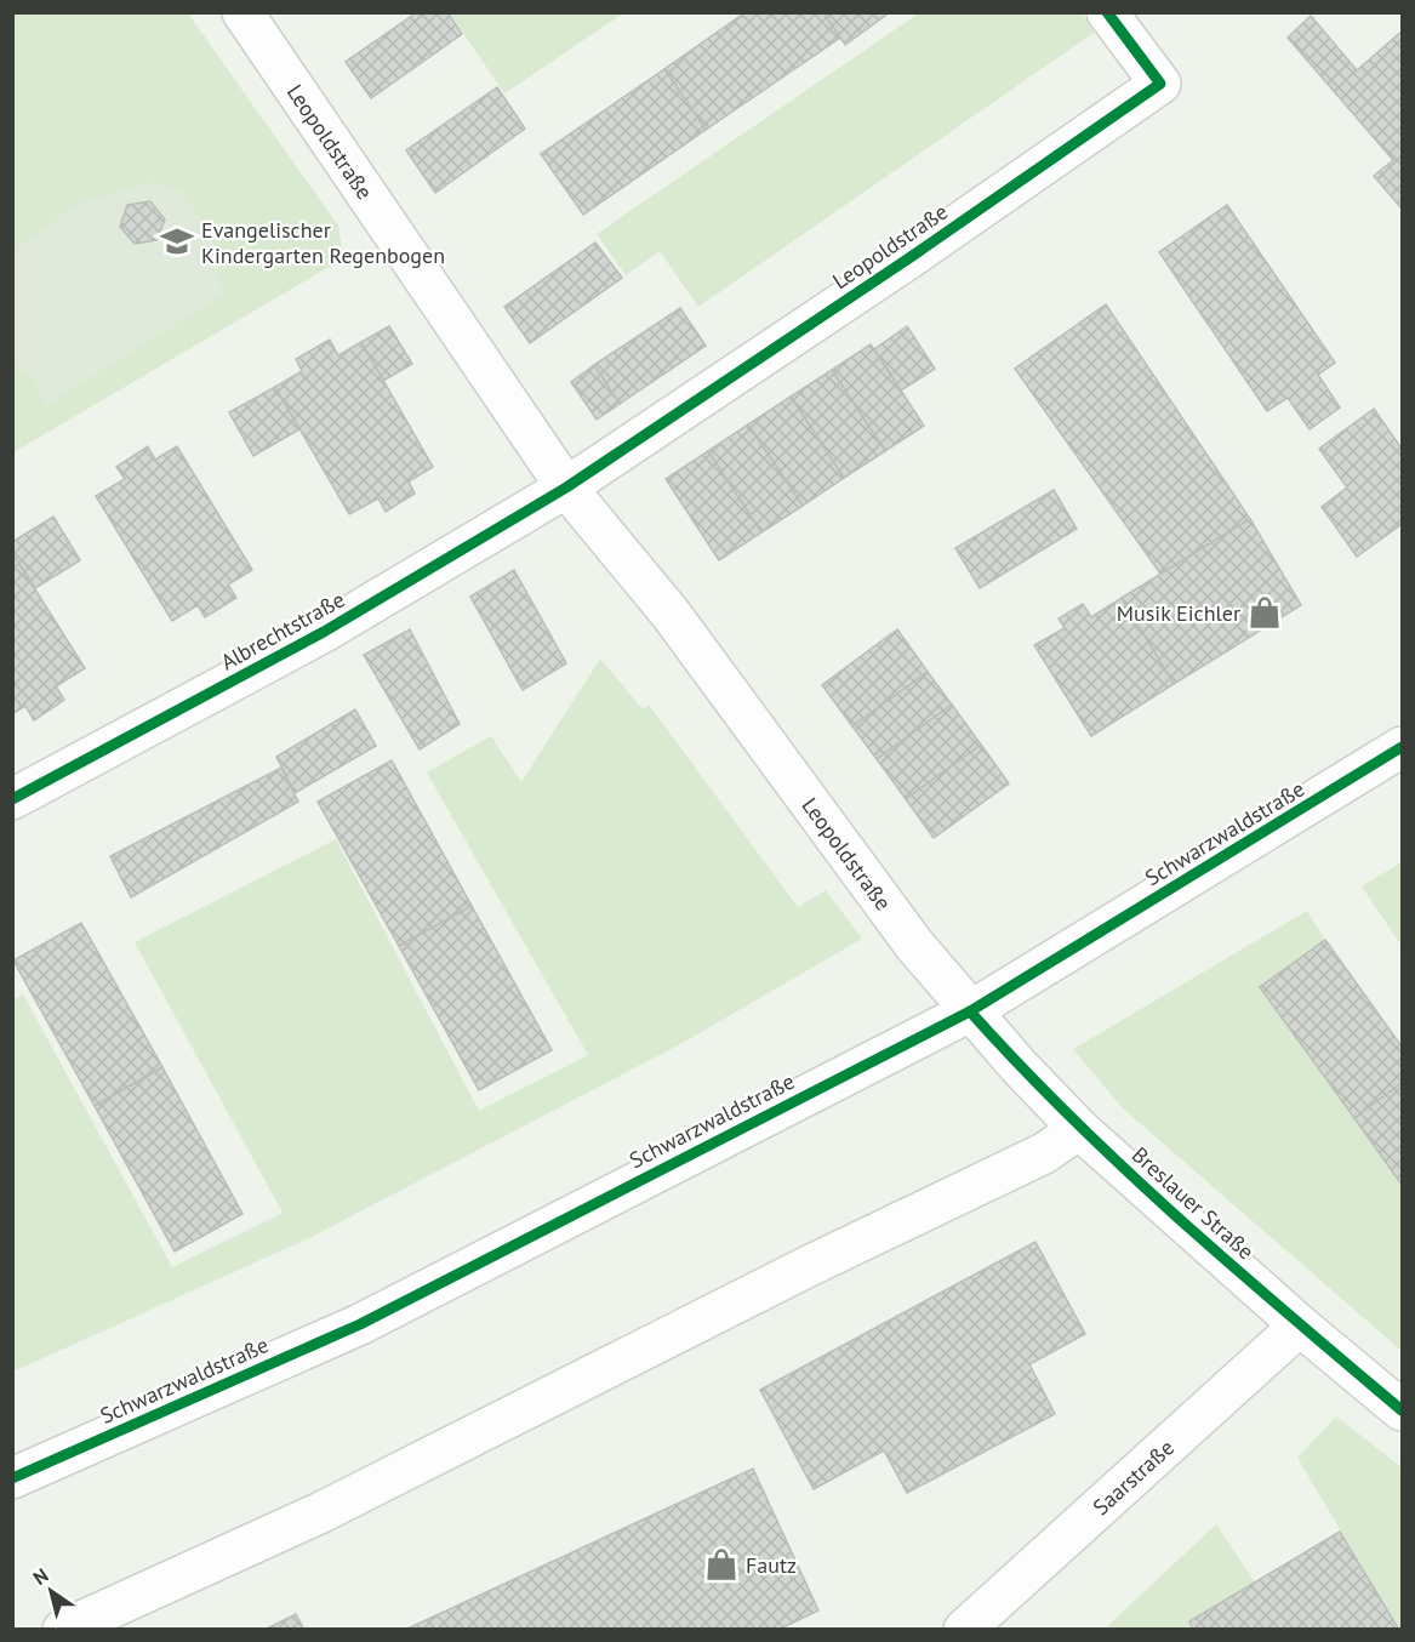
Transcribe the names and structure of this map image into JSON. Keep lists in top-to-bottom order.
{
  "streets": {
    "street": [
      "Leopoldstraße",
      "Albrechtstraße",
      "Schwarzwaldstraße",
      "Breslauer Straße",
      "Saarstraße"
    ]
  },
  "crossings": [
    ["Leopoldstraße", "Albrechtstraße"],
    ["Leopoldstraße", "Schwarzwaldstraße"],
    ["Leopoldstraße", "Breslauer Straße"],
    ["Schwarzwaldstraße", "Breslauer Straße"],
    ["Breslauer Straße", "Saarstraße"]
  ],
  "places": {
    "school or university": ["Evangelischer Kindergarten Regenbogen"],
    "shop": ["Musik Eichler", "Fautz"]
  },
  "north": "top left"
}
